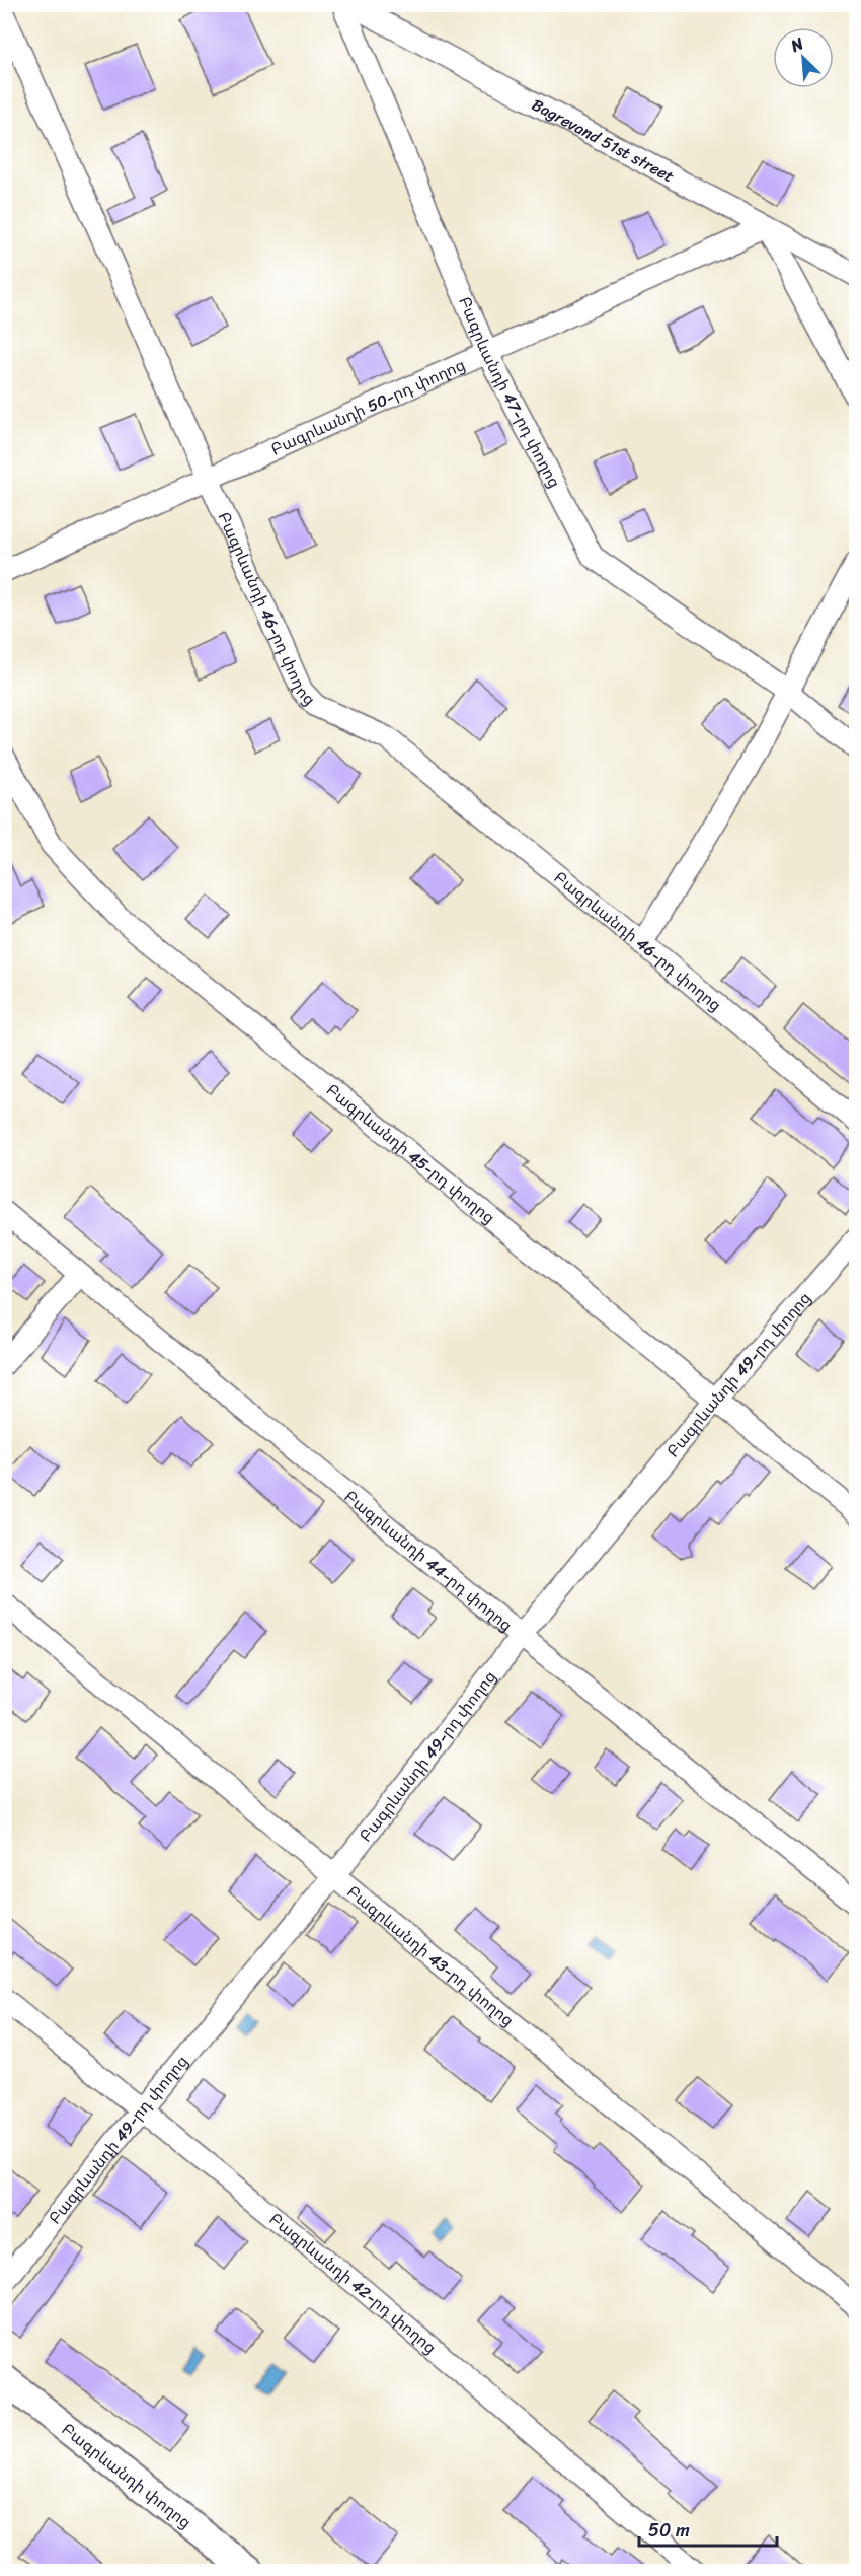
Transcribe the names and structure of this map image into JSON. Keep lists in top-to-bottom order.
{
  "streets": {
    "main road": ["Բագրևանդի փողոց"],
    "street": [
      "Bagrevand 51st street",
      "Բագրևանդի 47-րդ փողոց",
      "Բագրևանդի 50-րդ փողոց",
      "Բագրևանդի 46-րդ փողոց",
      "Բագրևանդի 45-րդ փողոց",
      "Բագրևանդի 49-րդ փողոց",
      "Բագրևանդի 44-րդ փողոց",
      "Բագրևանդի 43-րդ փողոց",
      "Բագրևանդի 42-րդ փողոց"
    ]
  },
  "crossings": [
    ["Bagrevand 51st street", "Բագրևանդի 50-րդ փողոց"],
    ["Բագրևանդի 47-րդ փողոց", "Բագրևանդի 50-րդ փողոց"],
    ["Բագրևանդի 50-րդ փողոց", "Բագրևանդի 46-րդ փողոց"],
    ["Բագրևանդի 45-րդ փողոց", "Բագրևանդի 49-րդ փողոց"],
    ["Բագրևանդի 49-րդ փողոց", "Բագրևանդի 44-րդ փողոց"],
    ["Բագրևանդի 49-րդ փողոց", "Բագրևանդի 43-րդ փողոց"],
    ["Բագրևանդի 49-րդ փողոց", "Բագրևանդի 42-րդ փողոց"]
  ],
  "scale_bar": "50 m",
  "north": "top left"
}
